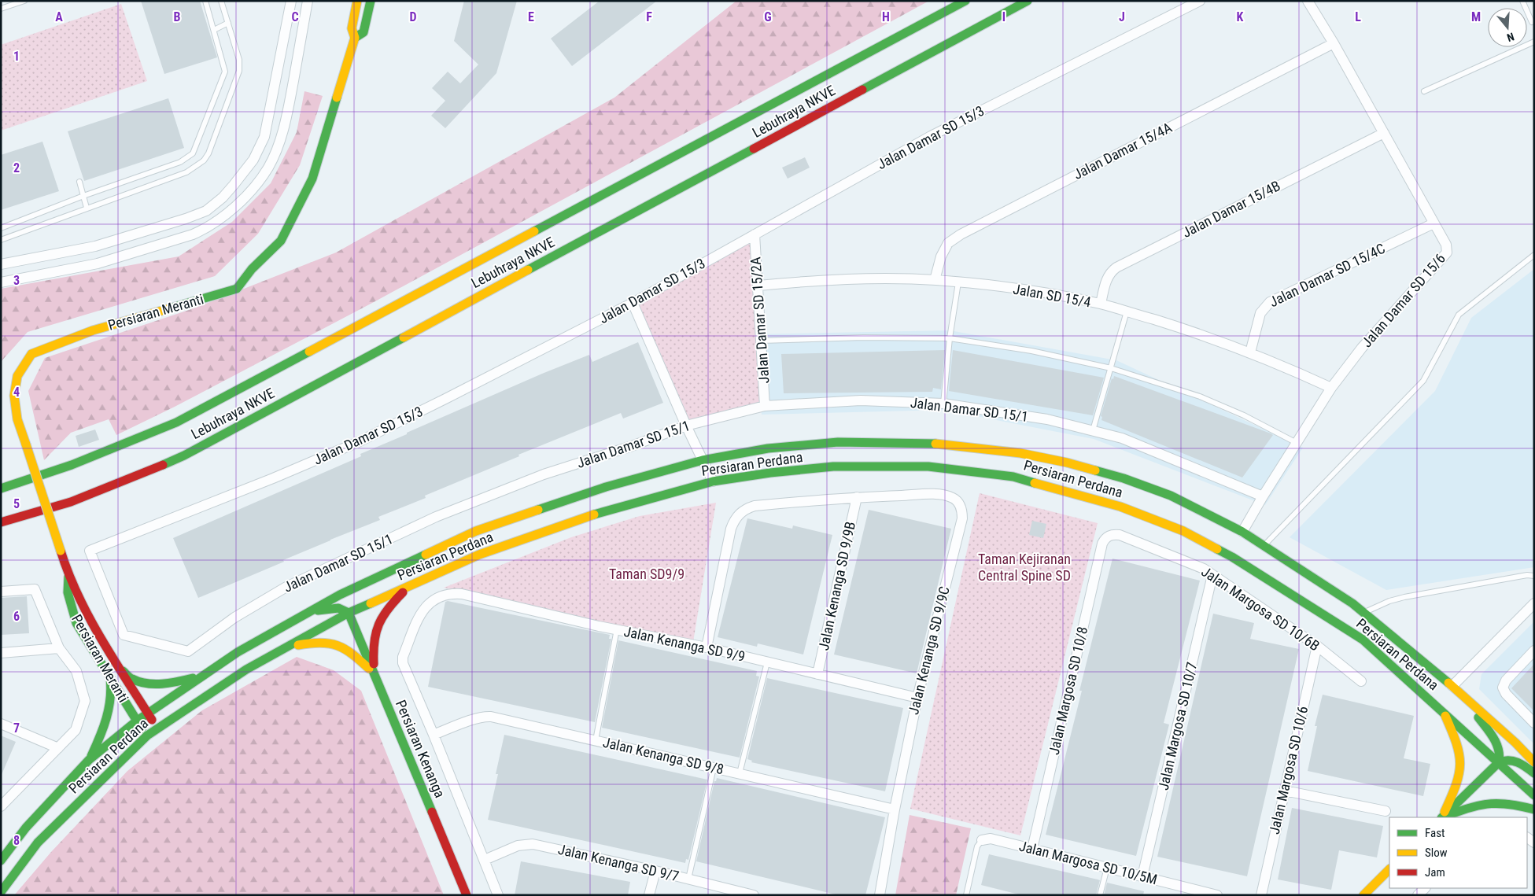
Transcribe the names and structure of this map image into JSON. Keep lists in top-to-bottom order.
{
  "streets": {
    "main road": [
      "Lebuhraya NKVE",
      "Persiaran Meranti",
      "Persiaran Perdana",
      "Persiaran Kenanga"
    ],
    "street": [
      "Jalan Damar SD 15/3",
      "Jalan Damar 15/4A",
      "Jalan Damar 15/4B",
      "Jalan Damar SD 15/4C",
      "Jalan SD 15/4",
      "Jalan Damar SD 15/6",
      "Jalan Damar SD 15/2A",
      "Jalan Damar SD 15/1",
      "Jalan Kenanga SD 9/9B",
      "Jalan Margosa SD 10/6B",
      "Jalan Kenanga SD 9/9",
      "Jalan Kenanga SD 9/9C",
      "Jalan Margosa SD 10/8",
      "Jalan Margosa SD 10/7",
      "Jalan Kenanga SD 9/8",
      "Jalan Margosa SD 10/6",
      "Jalan Kenanga SD 9/7",
      "Jalan Margosa SD 10/5M"
    ]
  },
  "crossings": [
    ["Jalan Damar SD 15/3", "Jalan Damar SD 15/2A"],
    ["Jalan Damar SD 15/3", "Jalan Damar SD 15/1"],
    ["Jalan Damar 15/4A", "Jalan SD 15/4"],
    ["Jalan Damar 15/4A", "Jalan Damar SD 15/6"],
    ["Jalan Damar 15/4B", "Jalan SD 15/4"],
    ["Jalan Damar 15/4B", "Jalan Damar SD 15/6"],
    ["Jalan Damar SD 15/4C", "Jalan SD 15/4"],
    ["Jalan Damar SD 15/4C", "Jalan Damar SD 15/6"],
    ["Jalan SD 15/4", "Jalan Damar SD 15/6"],
    ["Jalan SD 15/4", "Jalan Damar SD 15/2A"],
    ["Jalan Damar SD 15/6", "Jalan Damar SD 15/1"],
    ["Jalan Damar SD 15/6", "Persiaran Perdana"],
    ["Persiaran Meranti", "Persiaran Perdana"],
    ["Jalan Damar SD 15/2A", "Jalan Damar SD 15/1"],
    ["Persiaran Perdana", "Persiaran Kenanga"],
    ["Jalan Kenanga SD 9/9B", "Jalan Kenanga SD 9/9"],
    ["Jalan Kenanga SD 9/9B", "Jalan Kenanga SD 9/9C"],
    ["Jalan Margosa SD 10/6B", "Jalan Margosa SD 10/8"],
    ["Jalan Margosa SD 10/6B", "Jalan Margosa SD 10/7"],
    ["Jalan Margosa SD 10/6B", "Jalan Margosa SD 10/6"],
    ["Jalan Kenanga SD 9/9", "Jalan Kenanga SD 9/9C"],
    ["Jalan Kenanga SD 9/9", "Jalan Kenanga SD 9/8"],
    ["Jalan Kenanga SD 9/9C", "Jalan Kenanga SD 9/8"],
    ["Jalan Margosa SD 10/8", "Jalan Margosa SD 10/5M"],
    ["Jalan Margosa SD 10/7", "Jalan Margosa SD 10/5M"]
  ],
  "parks": ["Taman Kejiranan Central Spine SD", "Taman SD9/9"],
  "legend": ["Fast", "Slow", "Jam"],
  "north": "bottom",
  "grid": {
    "columns": [
      "A",
      "B",
      "C",
      "D",
      "E",
      "F",
      "G",
      "H",
      "I",
      "J",
      "K",
      "L",
      "M"
    ],
    "rows": [
      "1",
      "2",
      "3",
      "4",
      "5",
      "6",
      "7",
      "8"
    ]
  }
}
